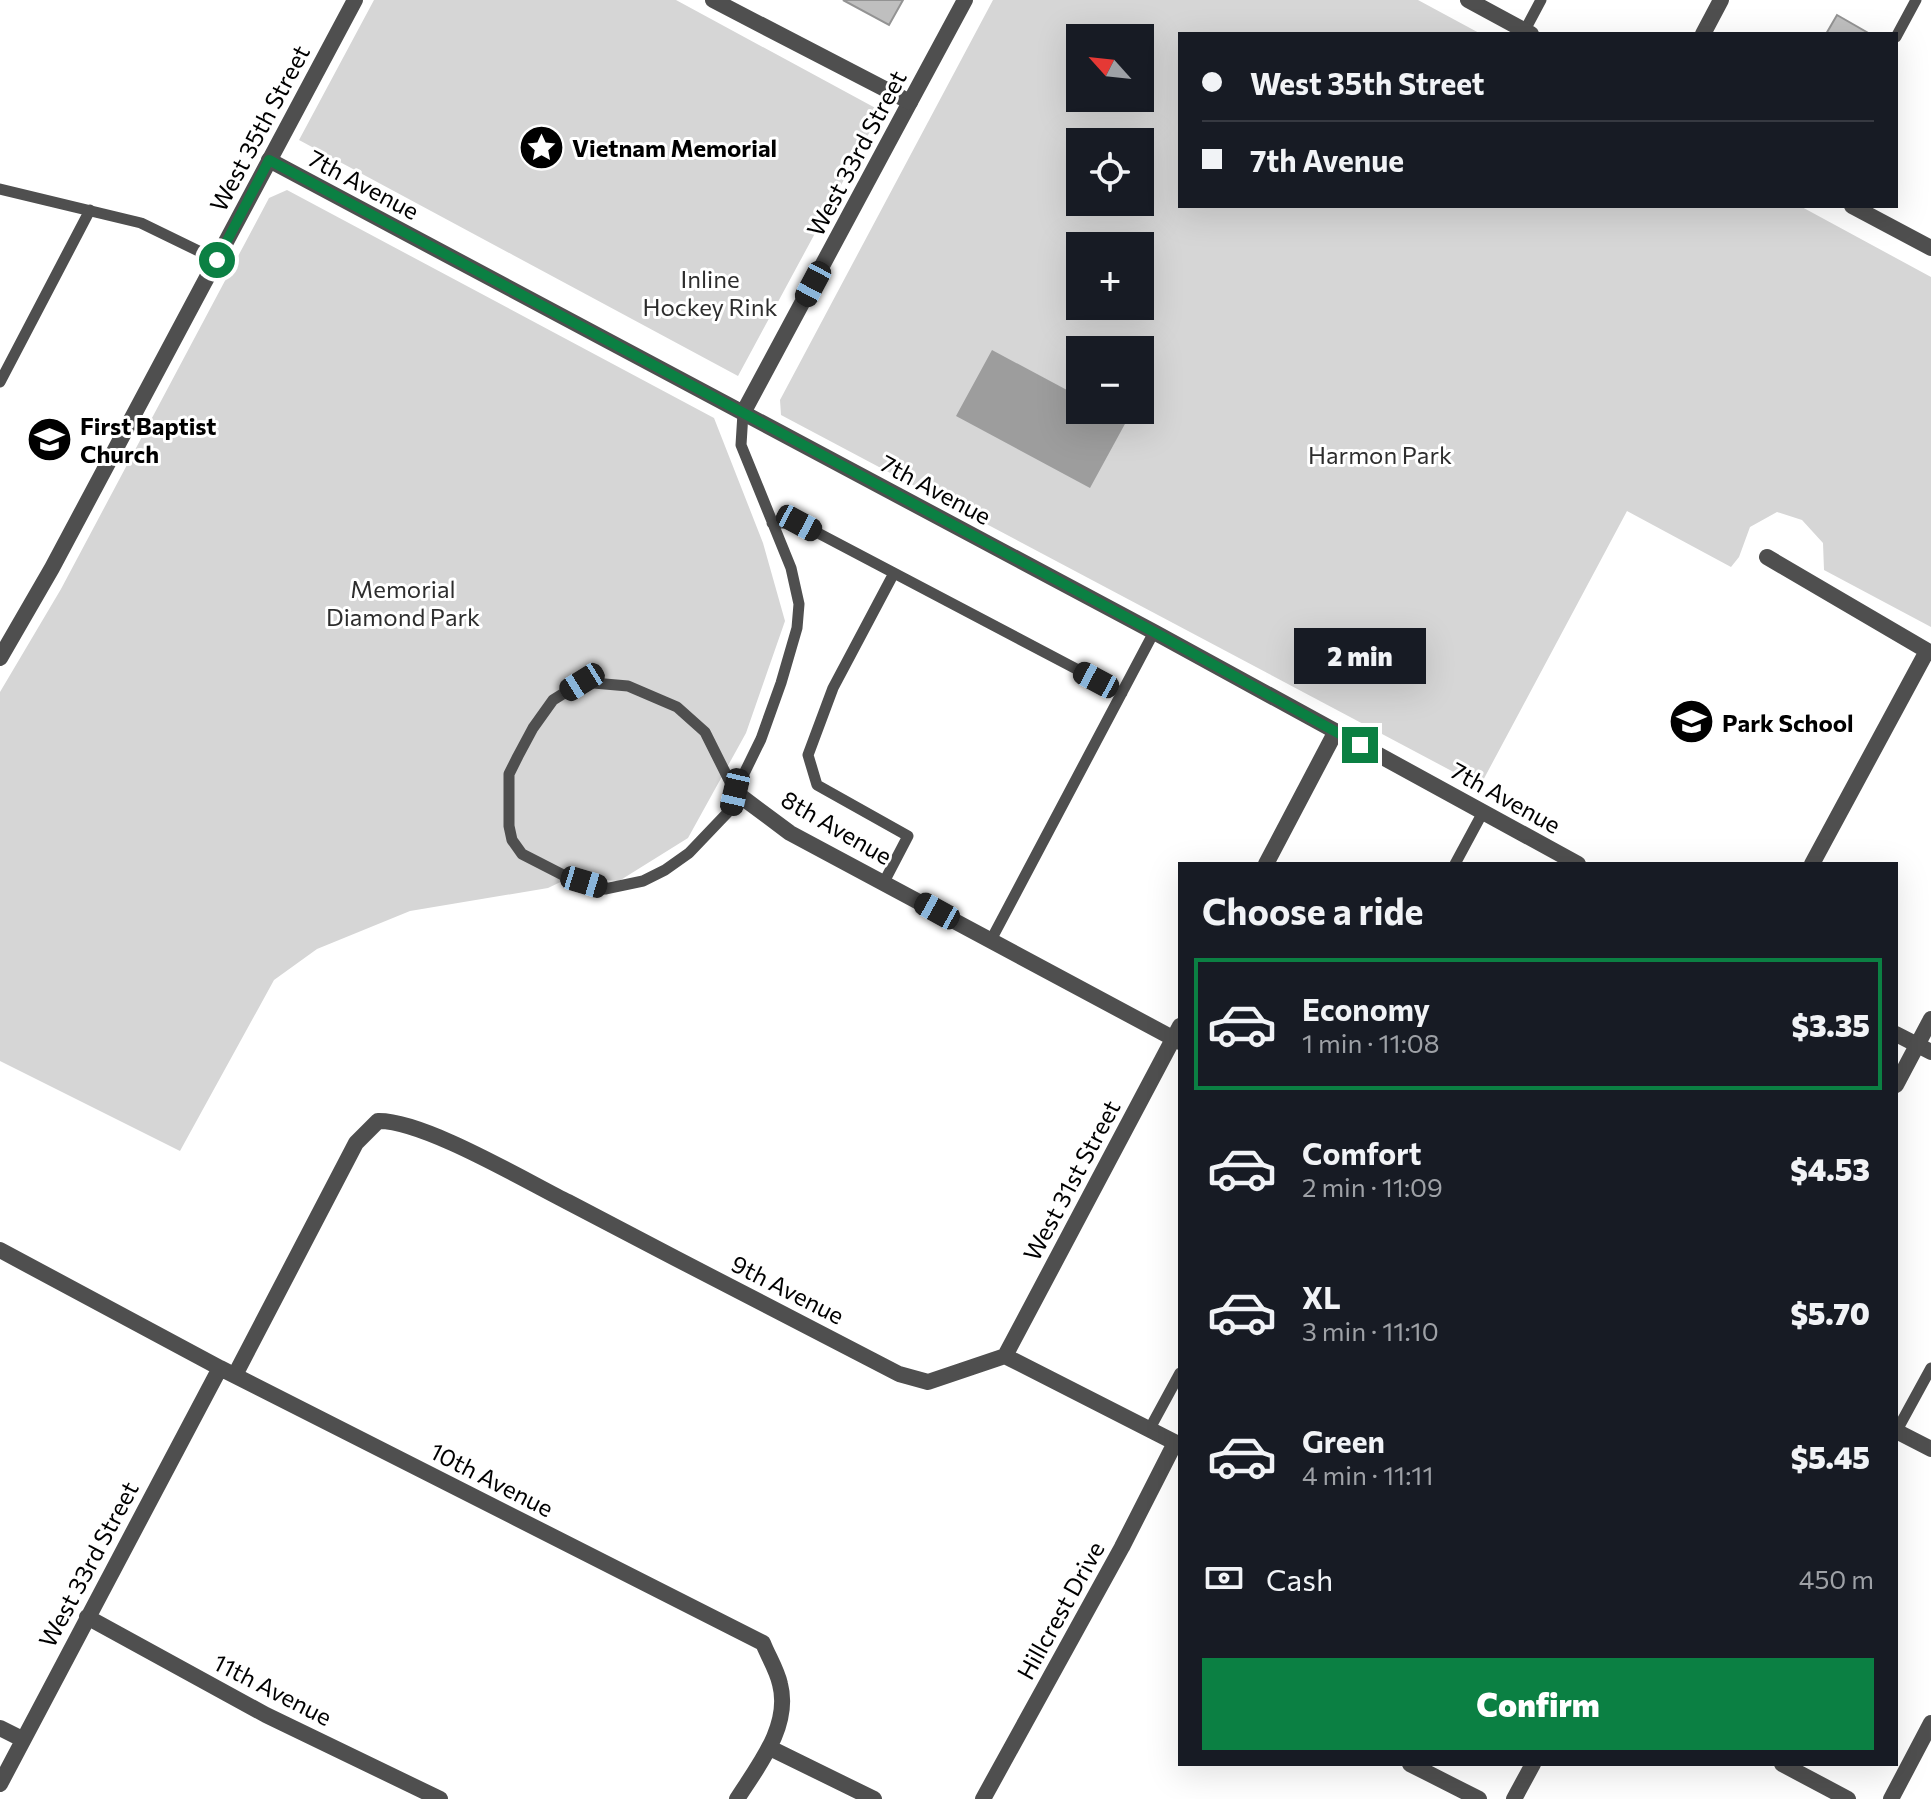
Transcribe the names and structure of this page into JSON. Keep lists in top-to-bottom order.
{
  "streets": {
    "street": [
      "West 35th Street",
      "West 33rd Street",
      "7th Avenue",
      "8th Avenue",
      "West 31st Street",
      "9th Avenue",
      "10th Avenue",
      "Hillcrest Drive",
      "11th Avenue"
    ]
  },
  "crossings": [
    ["West 35th Street", "7th Avenue"],
    ["West 33rd Street", "7th Avenue"],
    ["West 33rd Street", "9th Avenue"],
    ["West 33rd Street", "10th Avenue"],
    ["West 33rd Street", "11th Avenue"],
    ["8th Avenue", "West 31st Street"],
    ["West 31st Street", "9th Avenue"]
  ],
  "parks": ["Inline Hockey Rink", "Harmon Park", "Memorial Diamond Park"],
  "places": {
    "place": ["Vietnam Memorial"],
    "school or university": ["First Baptist Church", "Park School"]
  },
  "north": "top left",
  "page": {
    "map_buttons": ["+", "−"],
    "banner": ["West 35th Street", "7th Avenue"],
    "bubble": "2 min",
    "heading": "Choose a ride",
    "list": [
      {
        "name": "Economy",
        "note": "1 min · 11:08",
        "value": "$3.35"
      },
      {
        "name": "Comfort",
        "note": "2 min · 11:09",
        "value": "$4.53"
      },
      {
        "name": "XL",
        "note": "3 min · 11:10",
        "value": "$5.70"
      },
      {
        "name": "Green",
        "note": "4 min · 11:11",
        "value": "$5.45"
      }
    ],
    "pay": ["Cash", "450 m"],
    "buttons": "Confirm"
  }
}
